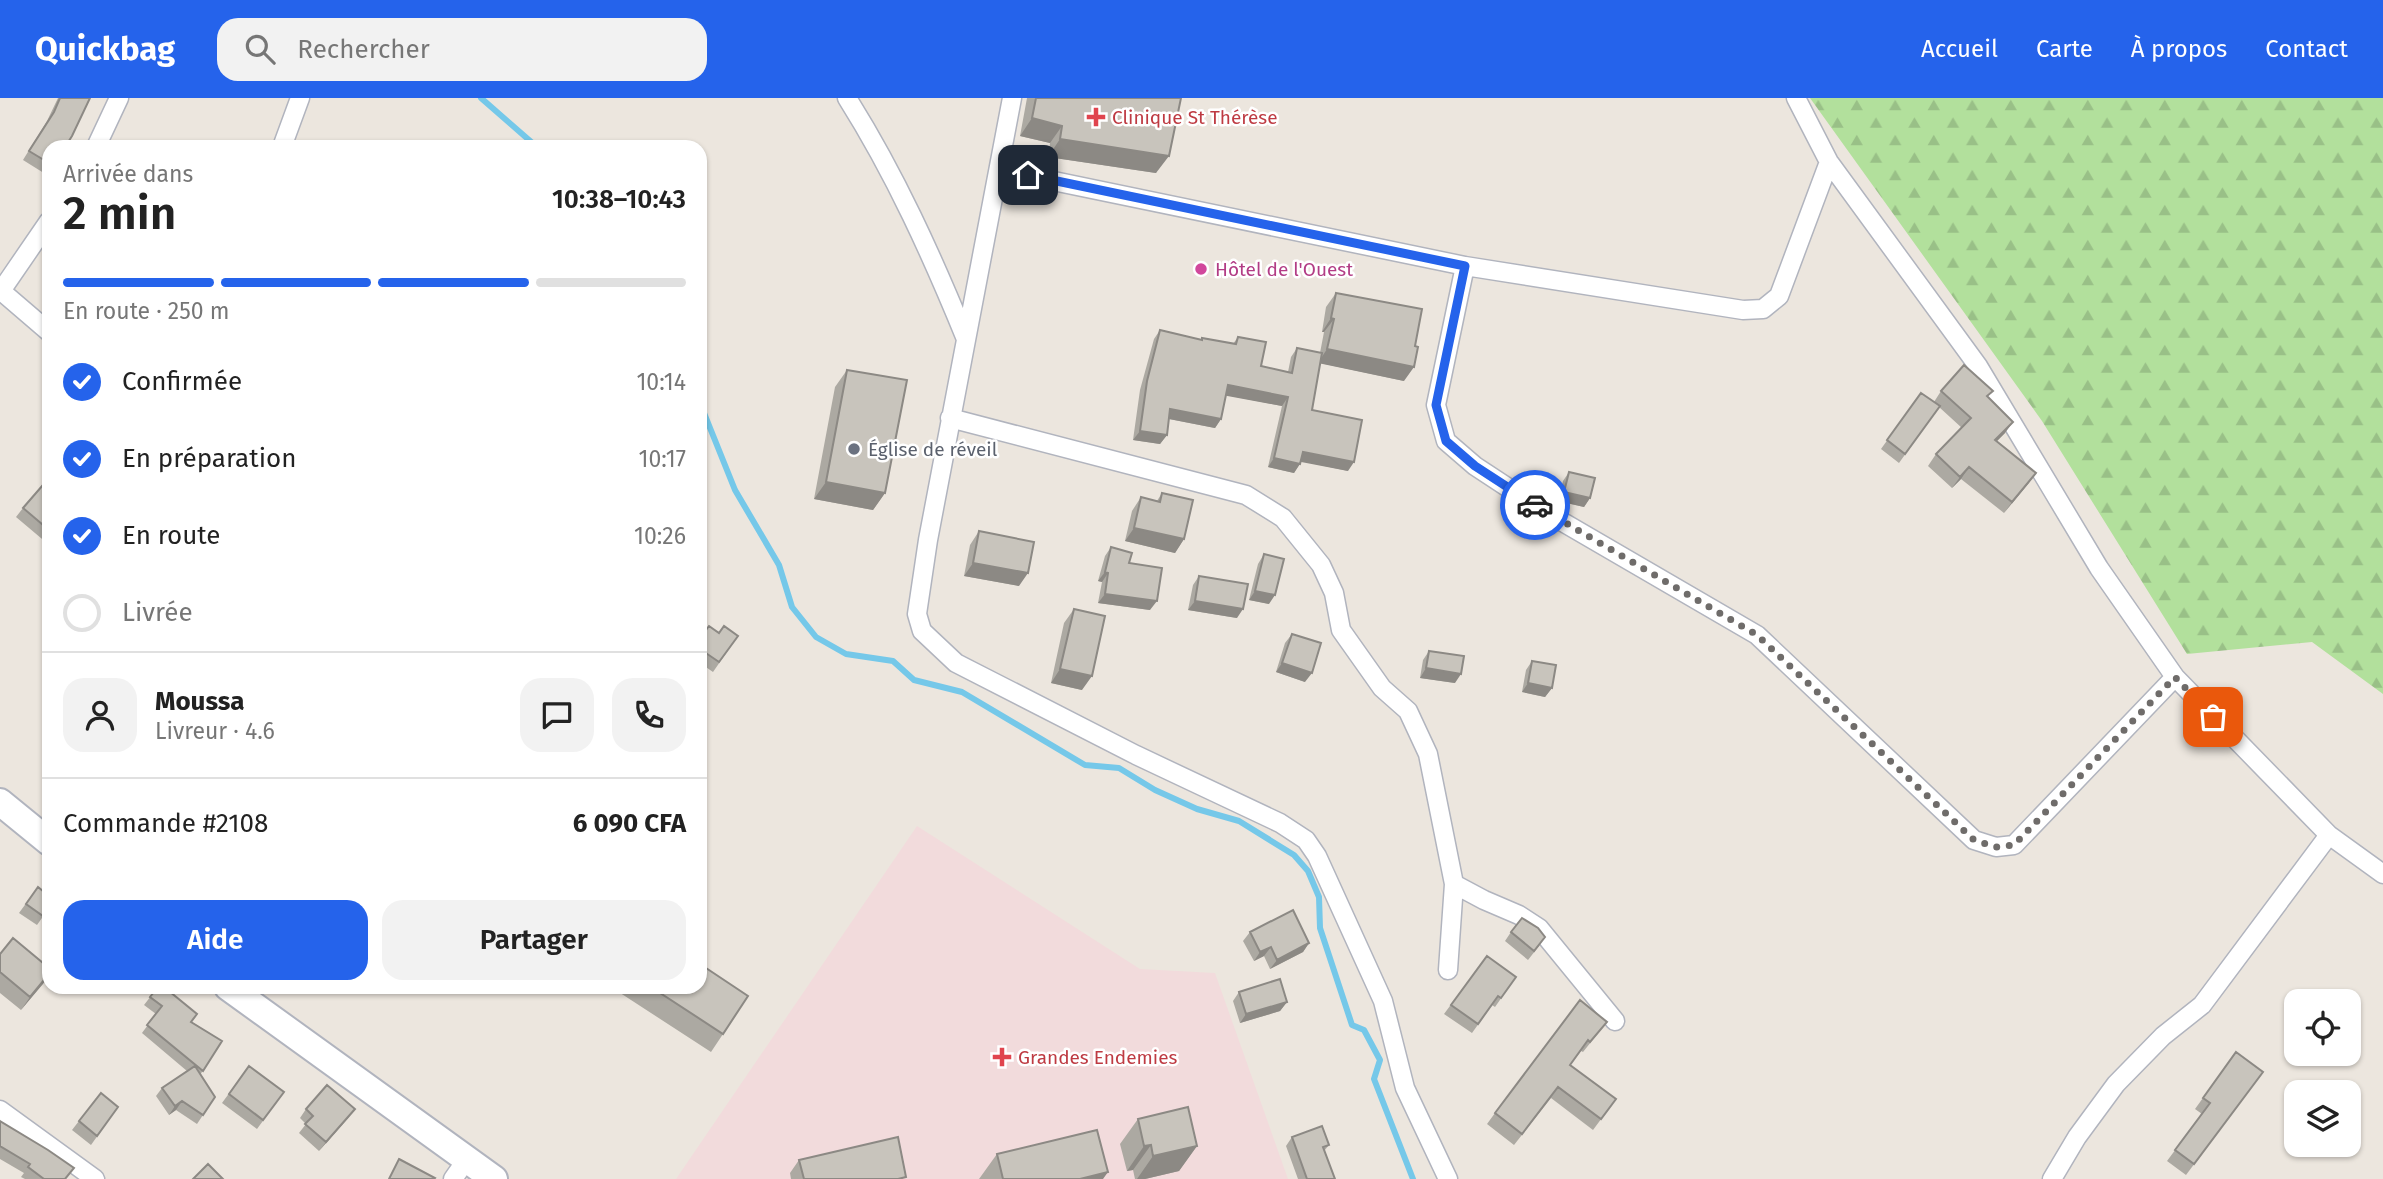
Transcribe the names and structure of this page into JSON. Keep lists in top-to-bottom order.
{
  "places": {
    "health": ["Clinique St Thérèse", "Grandes Endemies"],
    "other": ["Hôtel de l'Ouest", "Église de réveil"]
  },
  "page": {
    "header": "Quickbag",
    "search": "Rechercher",
    "nav": [
      "Accueil",
      "Carte",
      "À propos",
      "Contact"
    ],
    "heading": ["2 min", "Arrivée dans", "10:38–10:43"],
    "panel": [
      "Moussa",
      "Livreur · 4.6",
      "Commande #2108",
      "6 090 CFA"
    ],
    "bar": "En route · 250 m",
    "list": [
      ["Confirmée", "10:14"],
      ["En préparation", "10:17"],
      ["En route", "10:26"],
      "Livrée"
    ],
    "buttons": ["Aide", "Partager"]
  }
}
